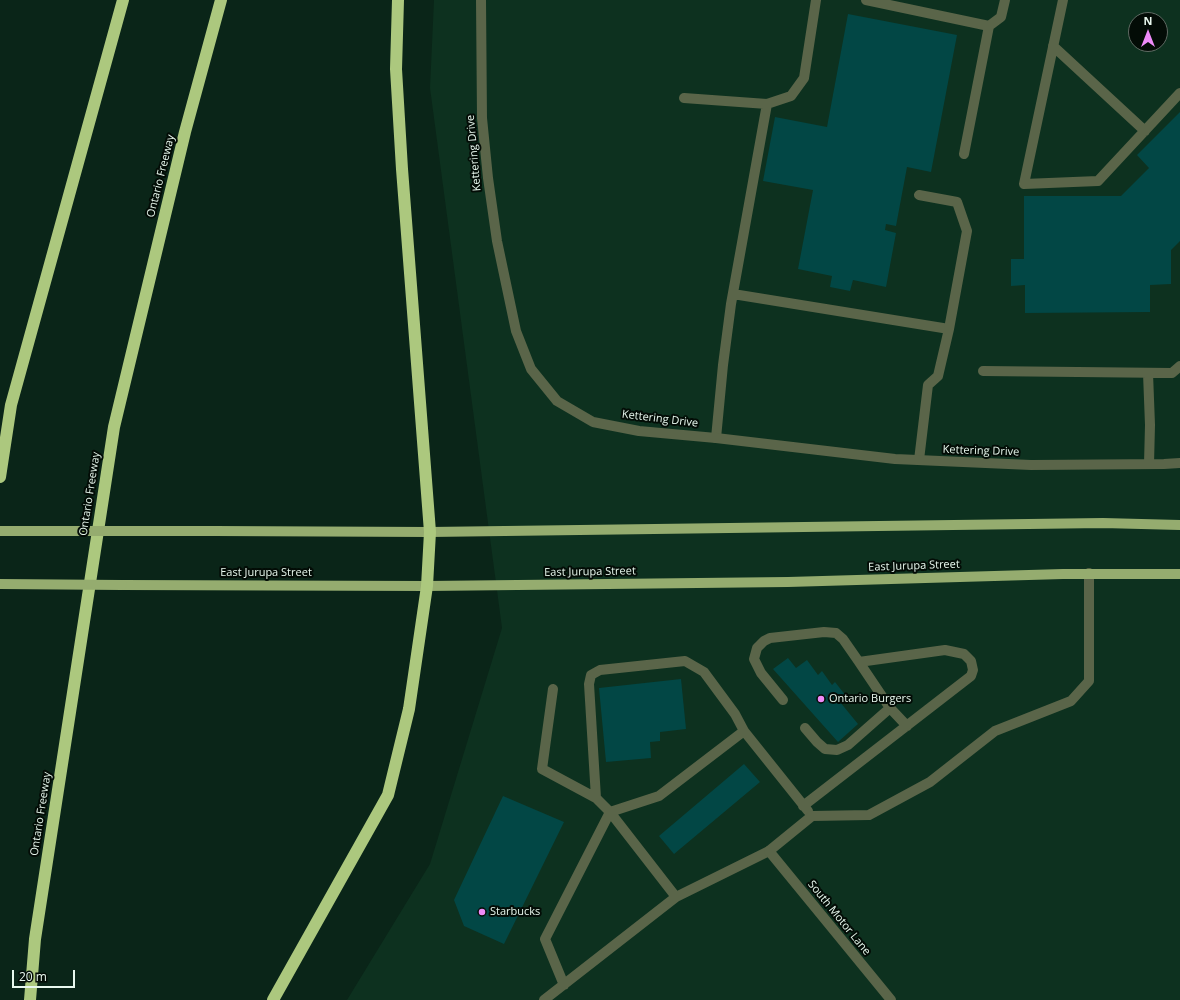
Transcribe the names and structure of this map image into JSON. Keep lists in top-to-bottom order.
{
  "streets": {
    "highway": ["Ontario Freeway"],
    "main road": ["East Jurupa Street"],
    "street": ["Kettering Drive", "South Motor Lane"]
  },
  "places": ["Ontario Burgers", "Starbucks"],
  "scale_bar": "20 m",
  "north": "top"
}
